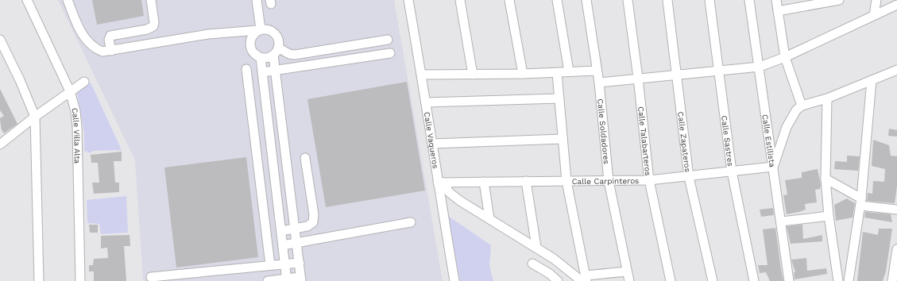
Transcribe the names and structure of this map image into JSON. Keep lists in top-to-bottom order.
{
  "streets": {
    "street": [
      "Calle Soldadores",
      "Calle Villa Alta",
      "Calle Vaqueros",
      "Calle Estilista",
      "Calle Talabarteros",
      "Calle Zapateros",
      "Calle Sastres",
      "Calle Carpinteros"
    ]
  },
  "crossings": [
    ["Calle Soldadores", "Calle Carpinteros"],
    ["Calle Vaqueros", "Calle Carpinteros"],
    ["Calle Estilista", "Calle Carpinteros"],
    ["Calle Talabarteros", "Calle Carpinteros"],
    ["Calle Zapateros", "Calle Carpinteros"],
    ["Calle Sastres", "Calle Carpinteros"]
  ]
}
